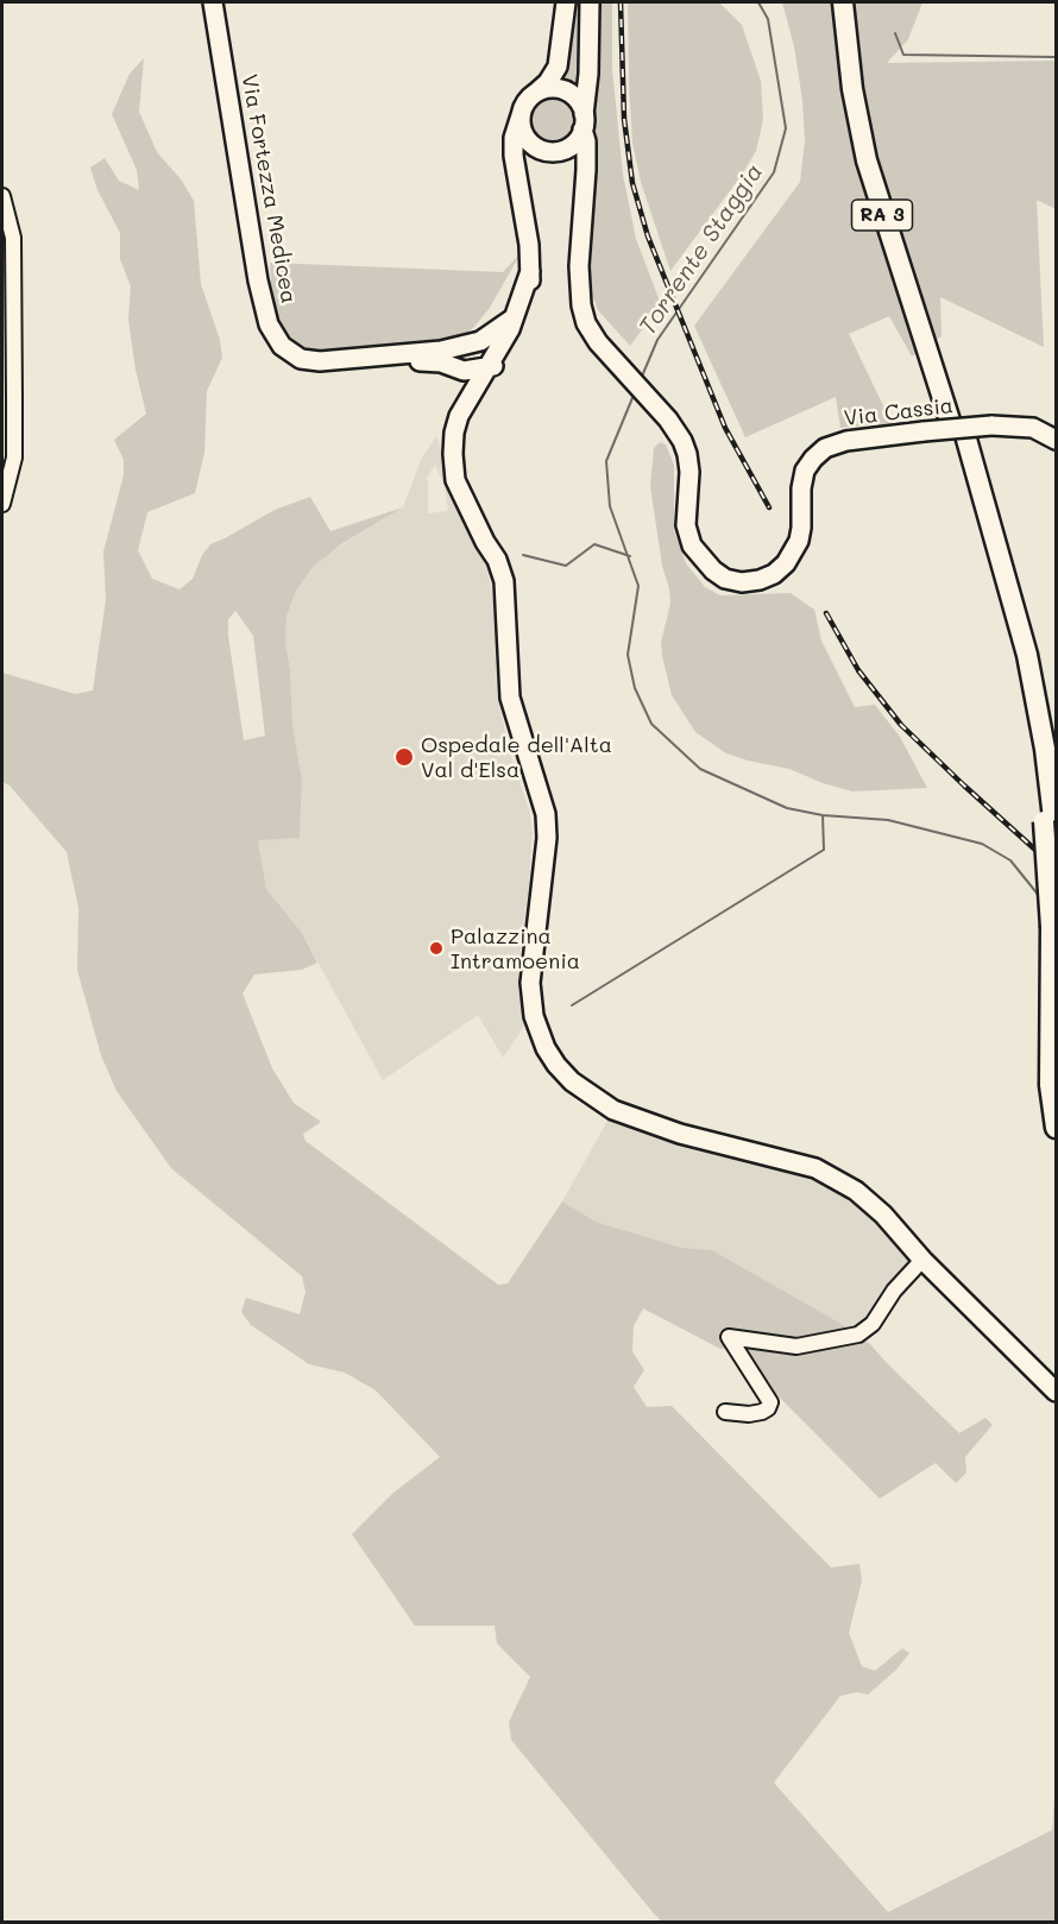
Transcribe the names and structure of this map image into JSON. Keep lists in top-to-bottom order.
{
  "streets": {
    "highway": ["RA 3"],
    "main road": ["Via Fortezza Medicea", "Via Cassia"]
  },
  "water": ["Torrente Staggia"],
  "places": ["Ospedale dell'Alta Val d'Elsa", "Palazzina Intramoenia"]
}
